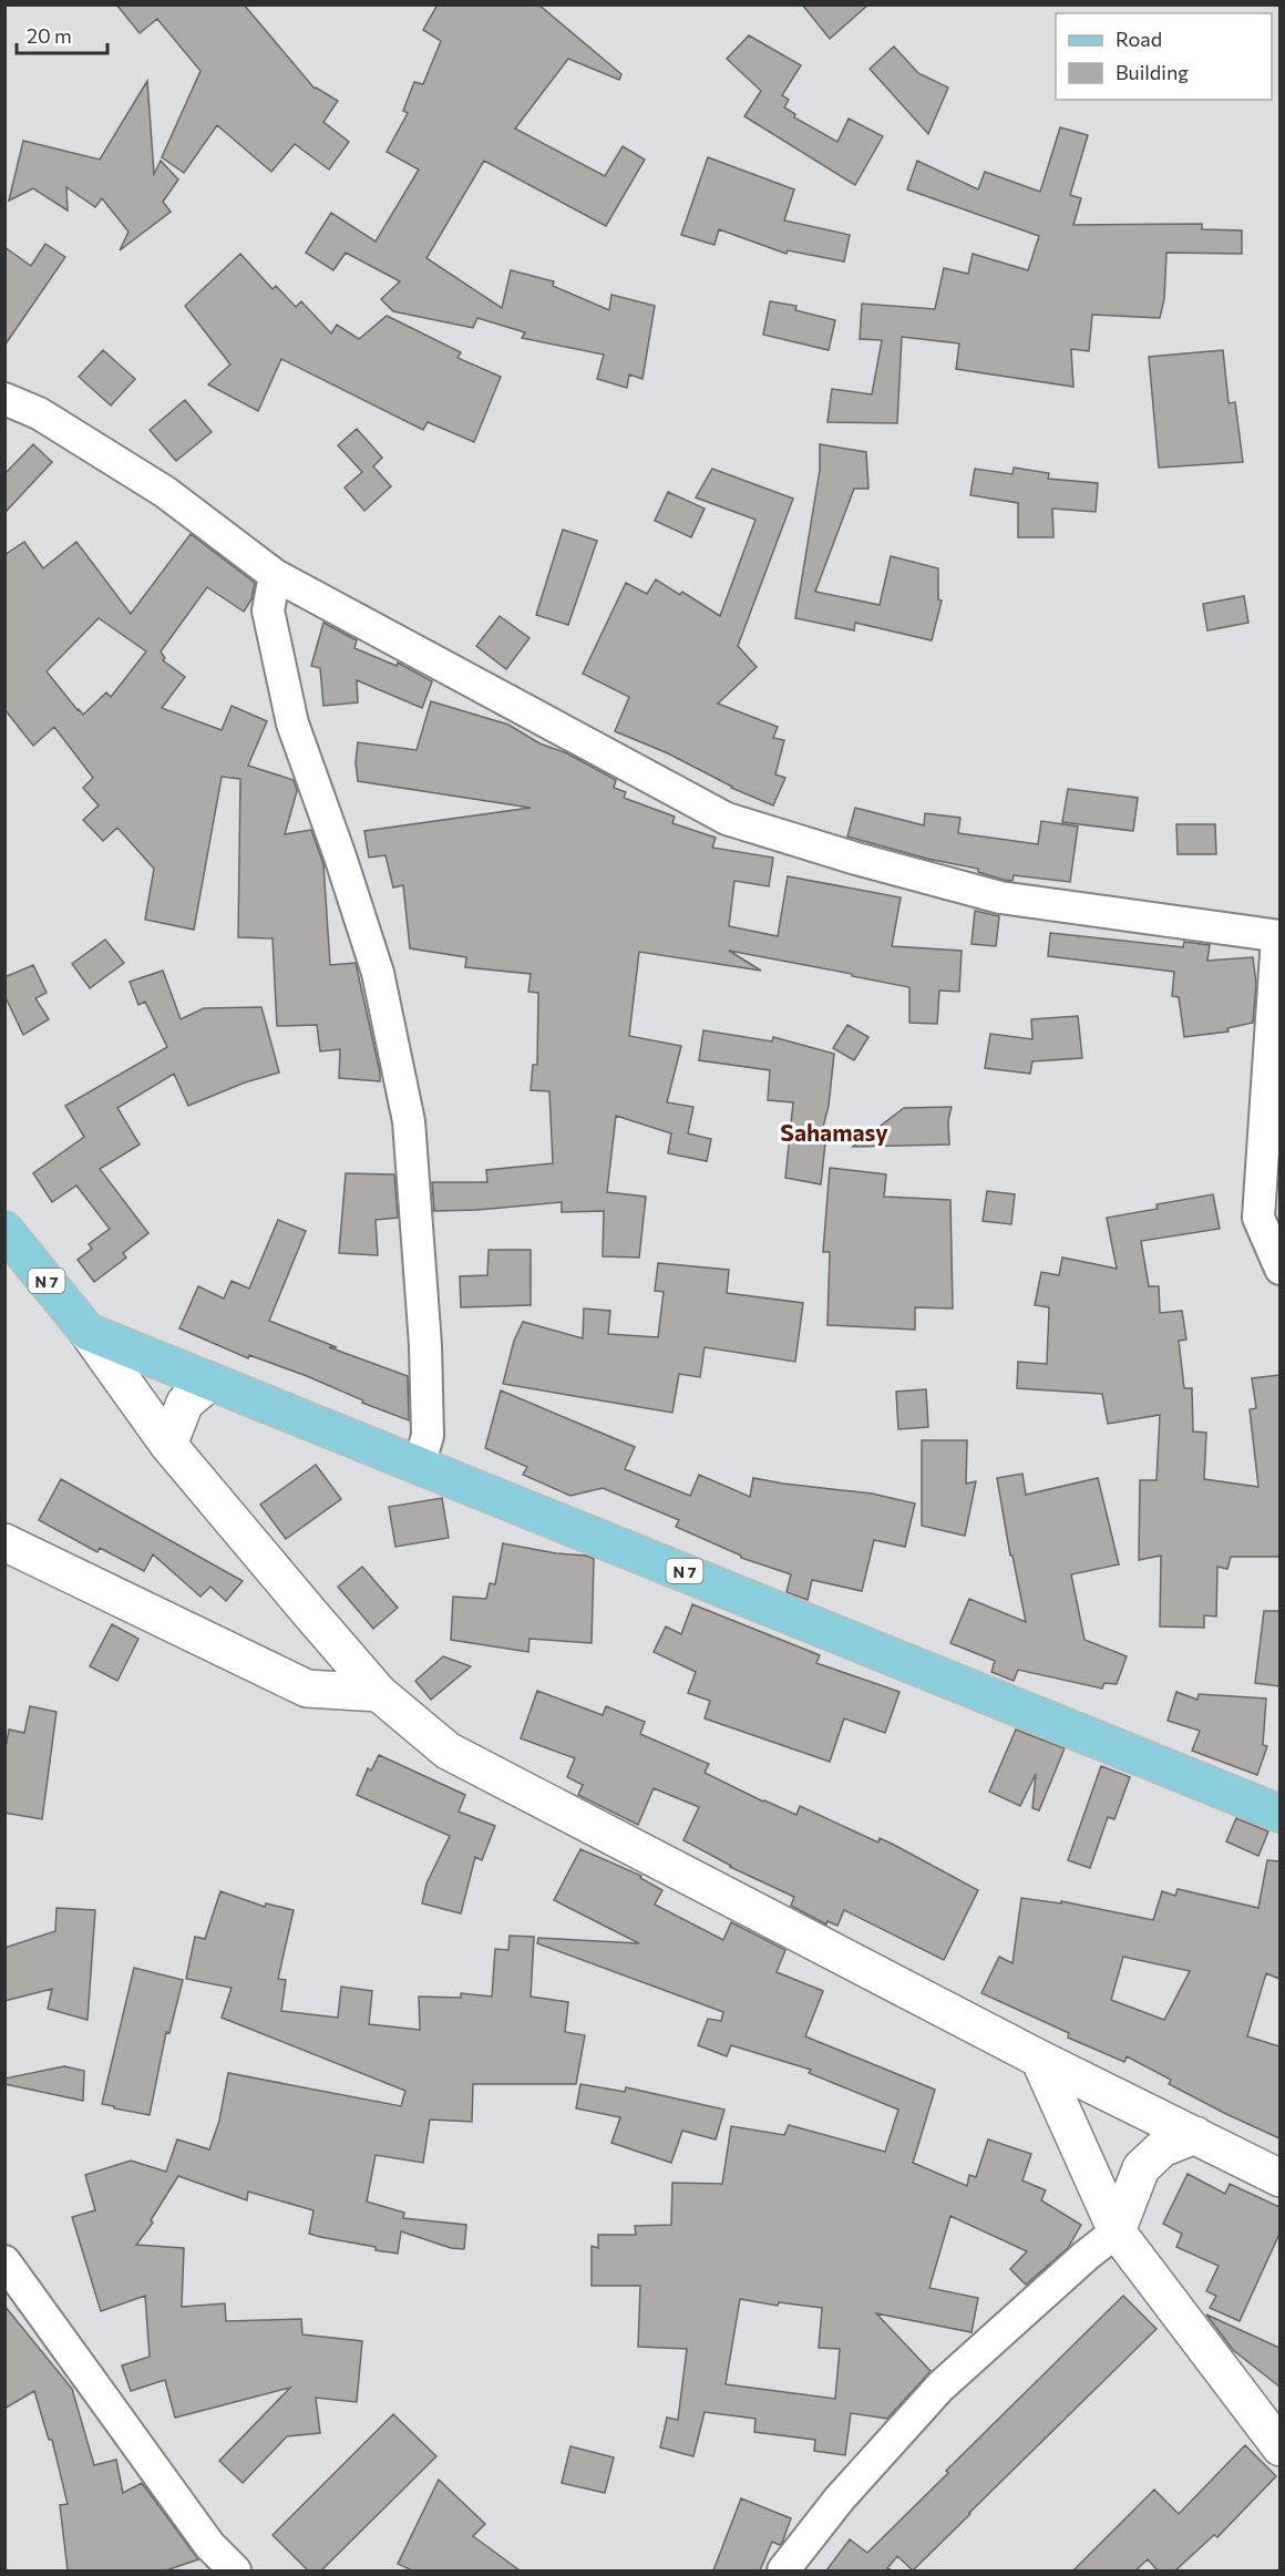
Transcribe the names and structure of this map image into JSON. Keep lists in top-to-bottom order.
{
  "streets": {
    "main road": ["N 7"]
  },
  "districts": ["Sahamasy"],
  "legend": ["Road", "Building"],
  "scale_bar": "20 m"
}
